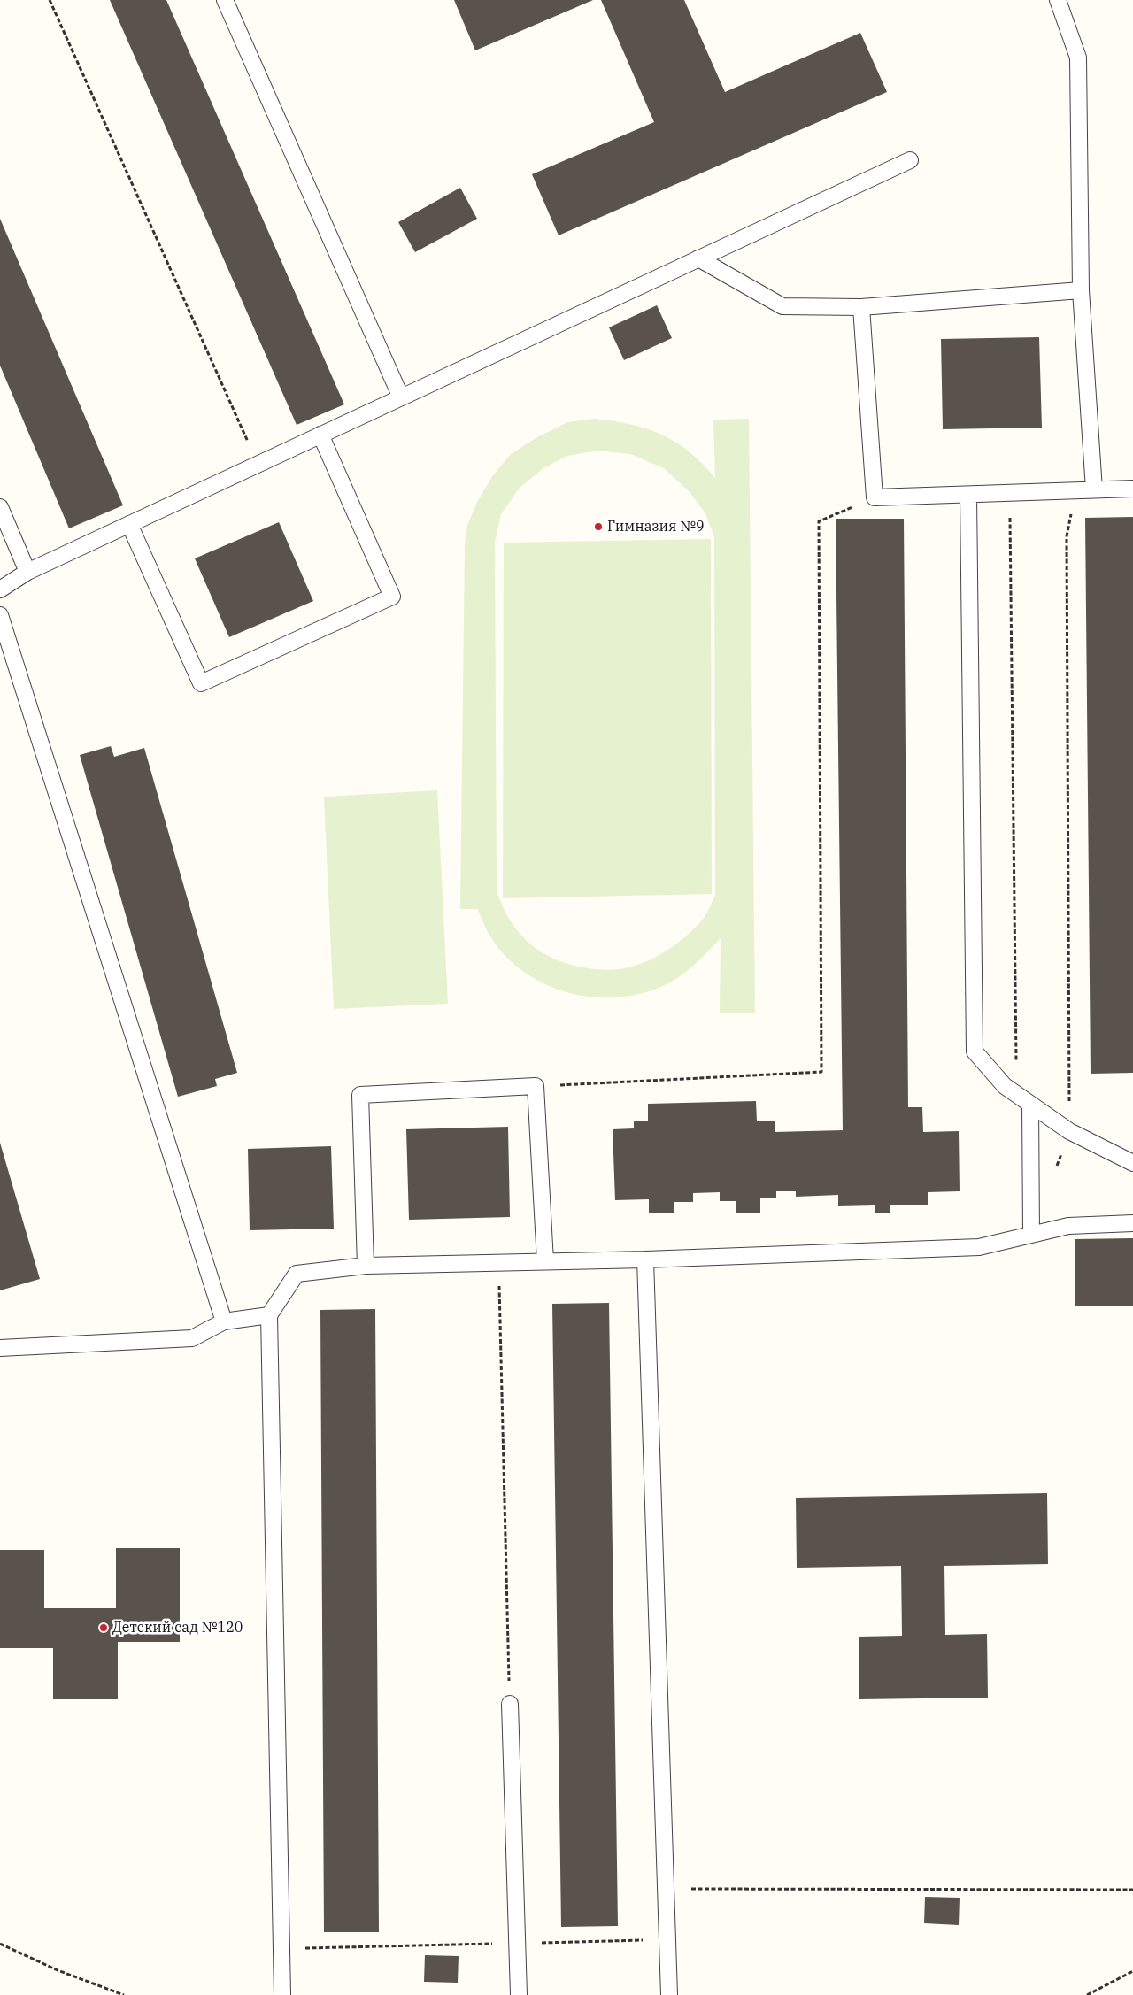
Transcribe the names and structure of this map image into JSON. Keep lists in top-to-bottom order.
{
  "places": ["Гимназия №9", "Детский сад №120"]
}
